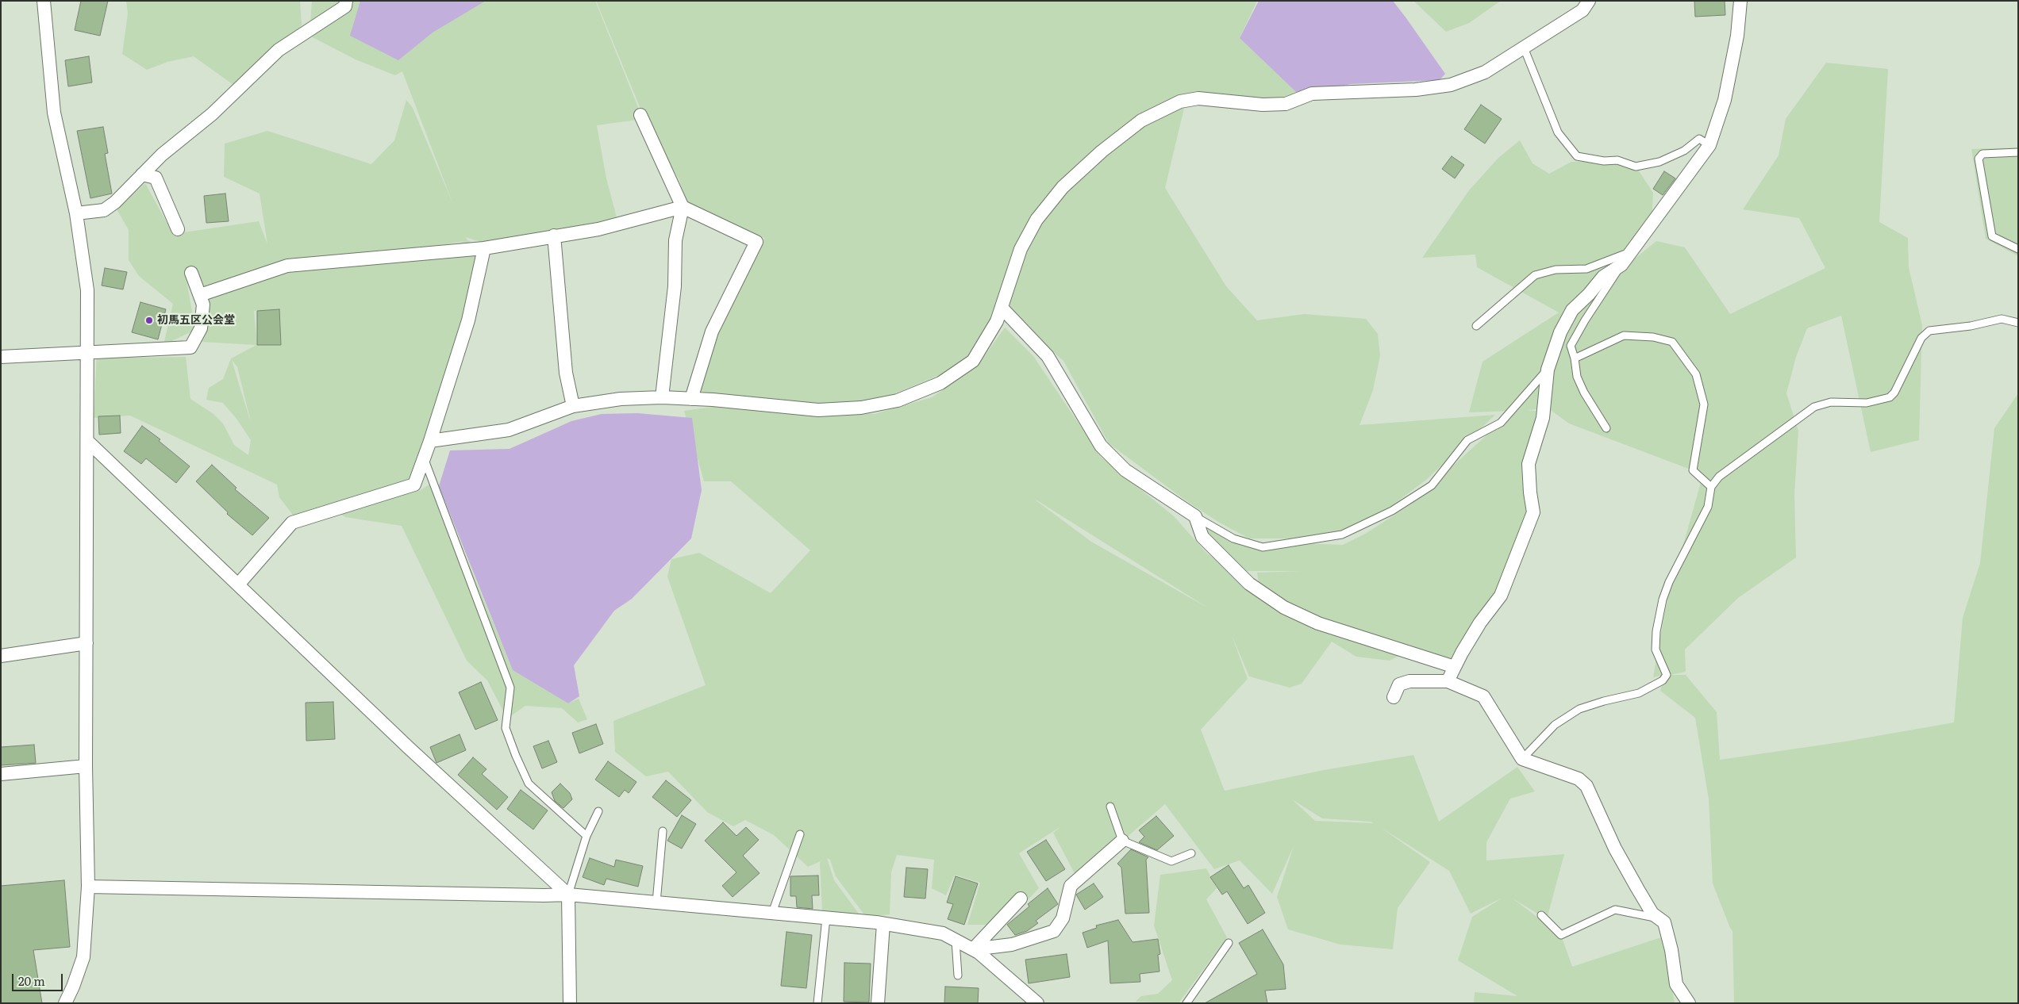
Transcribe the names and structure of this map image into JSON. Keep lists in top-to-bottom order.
{
  "places": ["初馬五区公会堂"],
  "scale_bar": "20 m"
}
